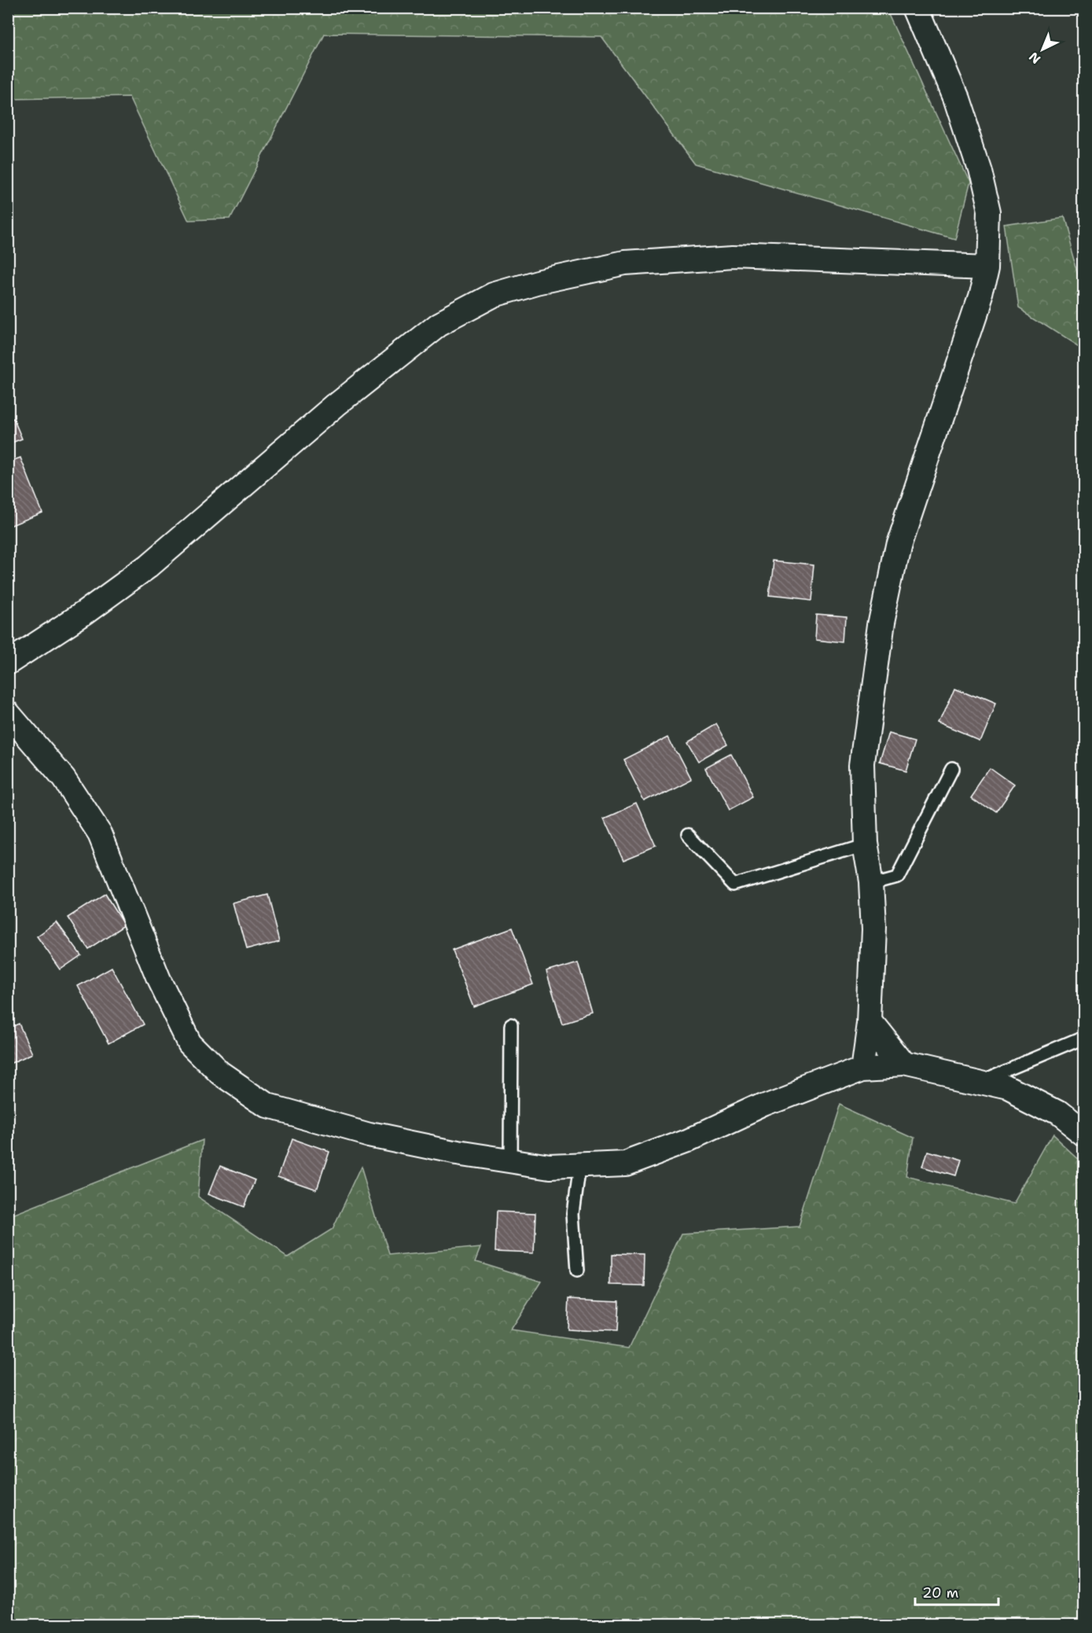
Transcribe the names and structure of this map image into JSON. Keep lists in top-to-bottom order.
{
  "scale_bar": "20 m",
  "north": "bottom left"
}
